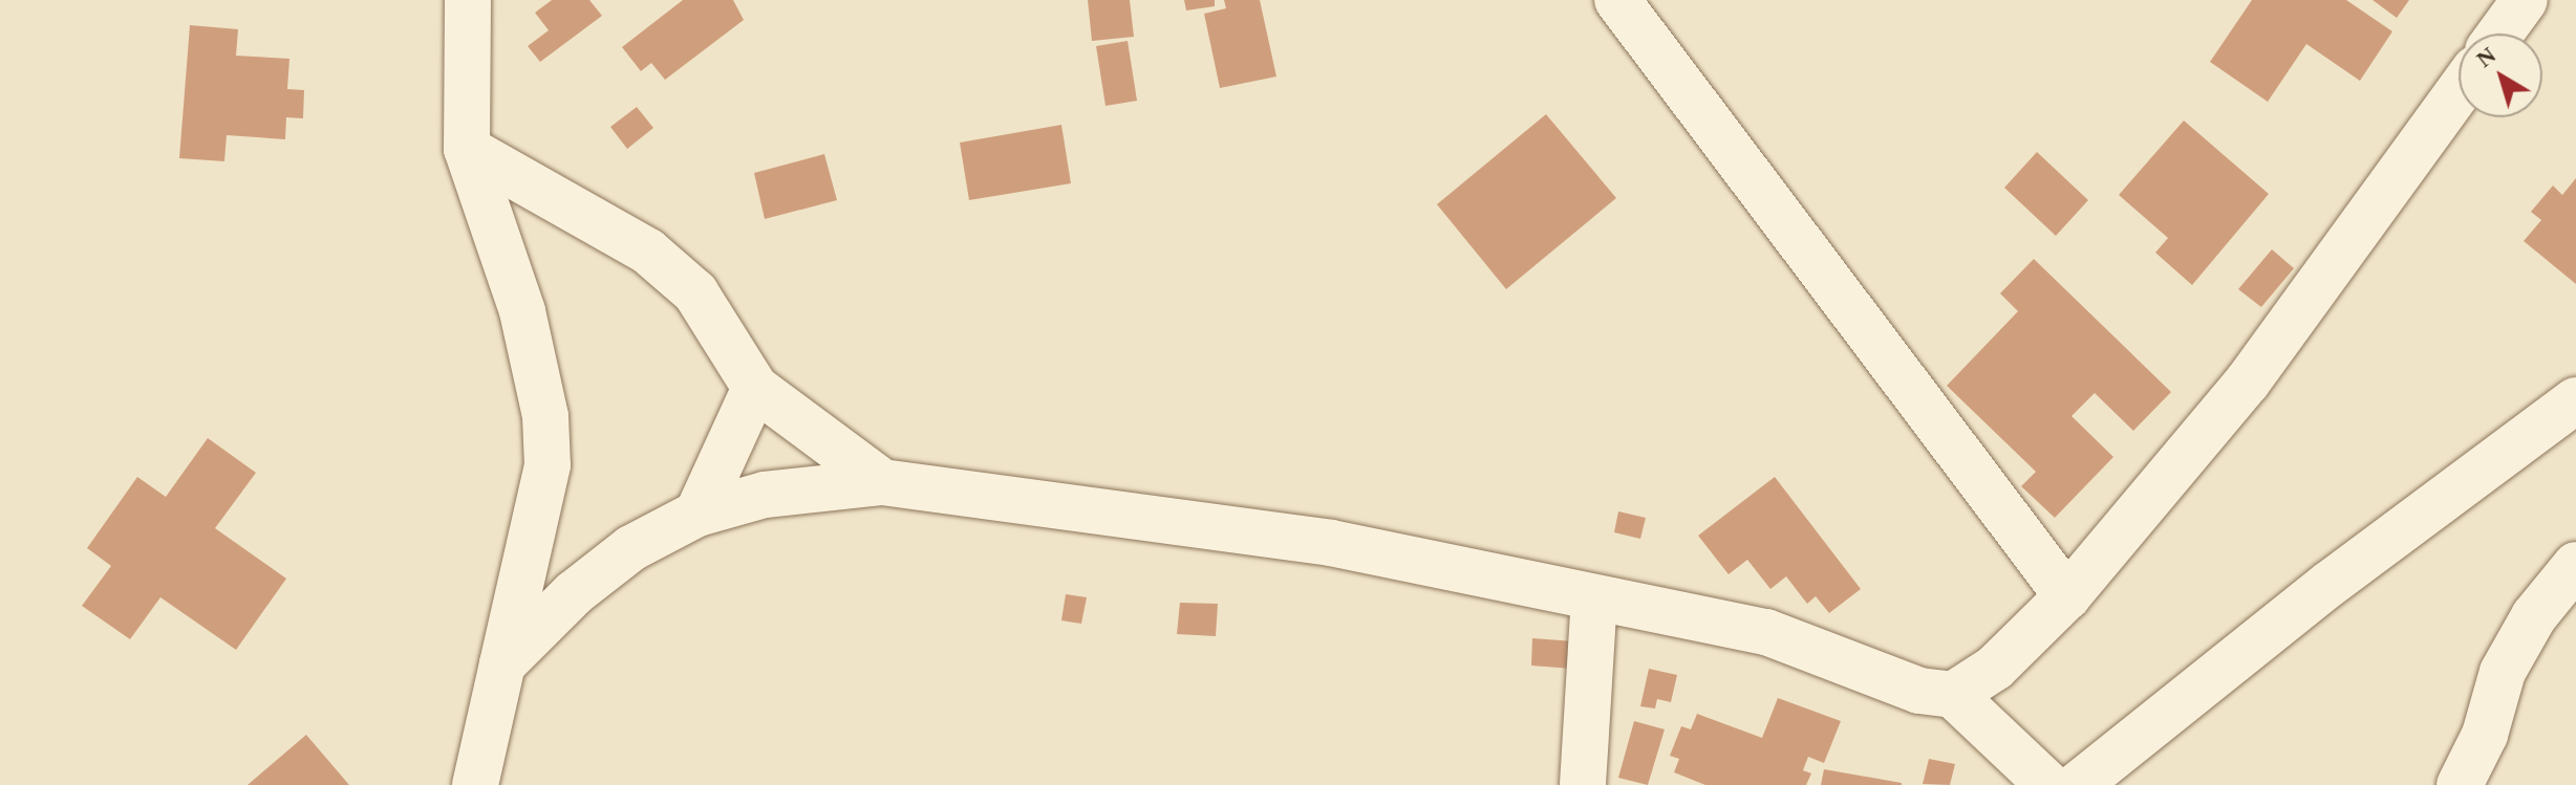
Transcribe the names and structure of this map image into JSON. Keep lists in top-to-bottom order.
{
  "north": "top left"
}
